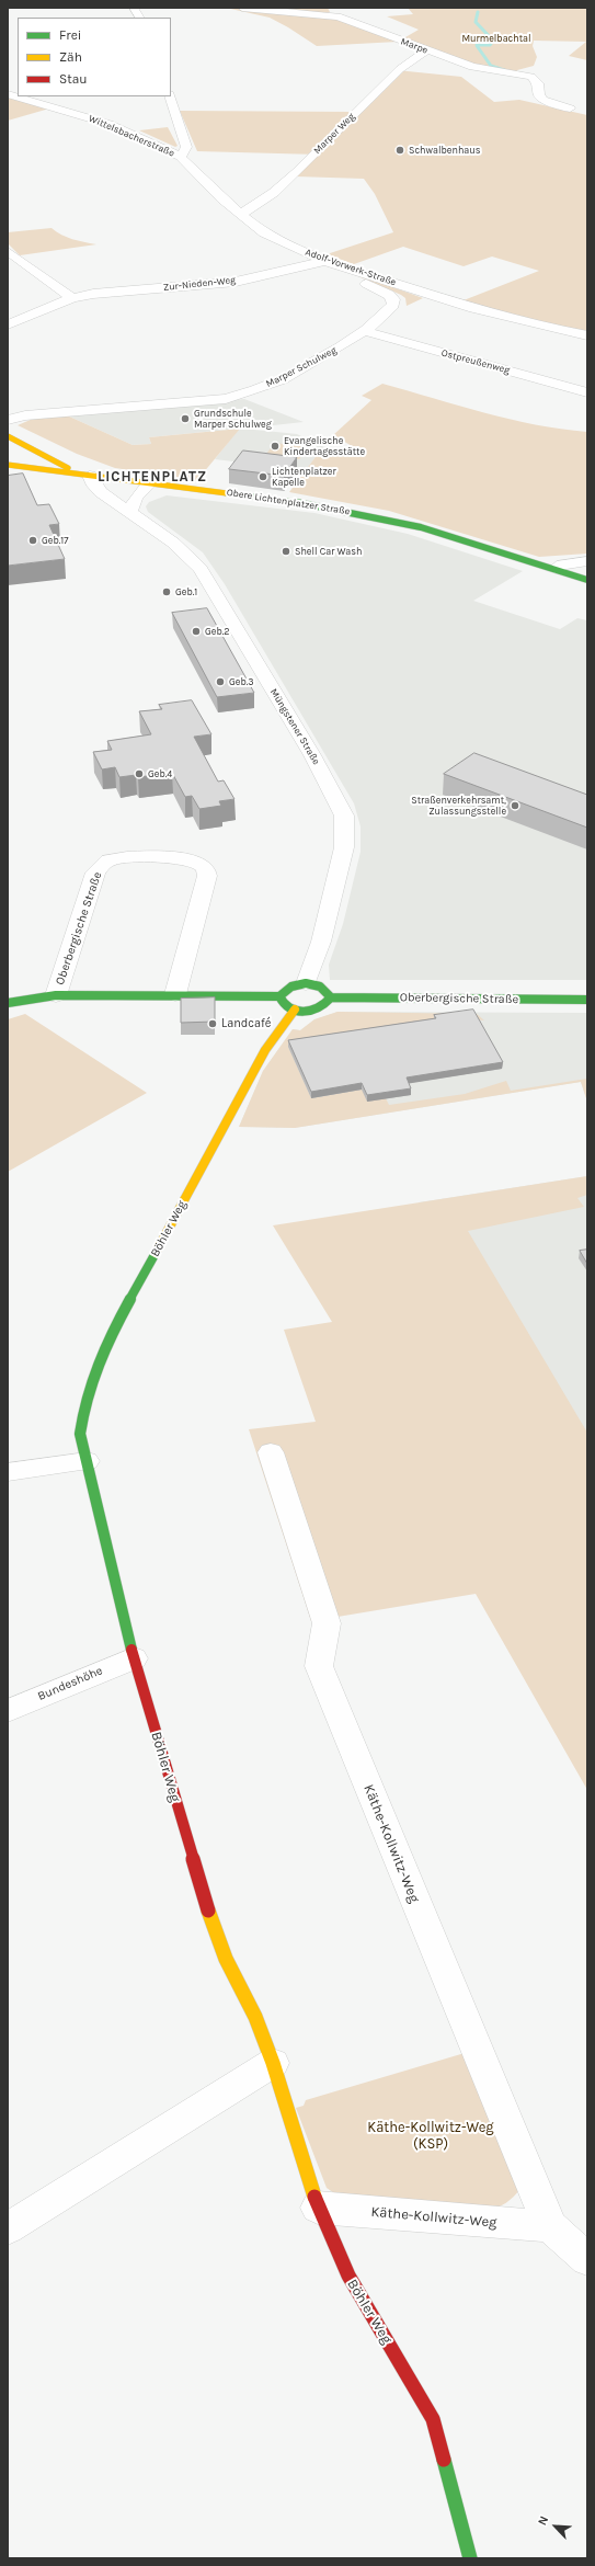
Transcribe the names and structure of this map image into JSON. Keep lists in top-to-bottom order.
{
  "streets": {
    "street": [
      "Marpe",
      "Marper Weg",
      "Wittelsbacherstraße",
      "Adolf-Vorwerk-Straße",
      "Zur-Nieden-Weg",
      "Ostpreußenweg",
      "Marper Schulweg",
      "Obere Lichtenplatzer Straße",
      "Müngstener Straße",
      "Oberbergische Straße",
      "Böhler Weg",
      "Bundeshöhe",
      "Käthe-Kollwitz-Weg"
    ]
  },
  "crossings": [
    ["Marpe", "Marper Weg"],
    ["Marper Weg", "Adolf-Vorwerk-Straße"],
    ["Wittelsbacherstraße", "Adolf-Vorwerk-Straße"],
    ["Adolf-Vorwerk-Straße", "Zur-Nieden-Weg"],
    ["Adolf-Vorwerk-Straße", "Marper Schulweg"],
    ["Zur-Nieden-Weg", "Marper Schulweg"],
    ["Ostpreußenweg", "Marper Schulweg"],
    ["Obere Lichtenplatzer Straße", "Müngstener Straße"],
    ["Böhler Weg", "Bundeshöhe"],
    ["Böhler Weg", "Käthe-Kollwitz-Weg"]
  ],
  "districts": ["LICHTENPLATZ"],
  "parks": ["Murmelbachtal", "Käthe-Kollwitz-Weg (KSP)"],
  "places": [
    "Schwalbenhaus",
    "Grundschule Marper Schulweg",
    "Evangelische Kindertagesstätte",
    "Lichtenplatzer Kapelle",
    "Geb.17",
    "Shell Car Wash",
    "Geb.1",
    "Geb.2",
    "Geb.3",
    "Geb.4",
    "Straßenverkehrsamt, Zulassungsstelle",
    "Landcafé"
  ],
  "legend": ["Frei", "Zäh", "Stau"],
  "north": "top left"
}
